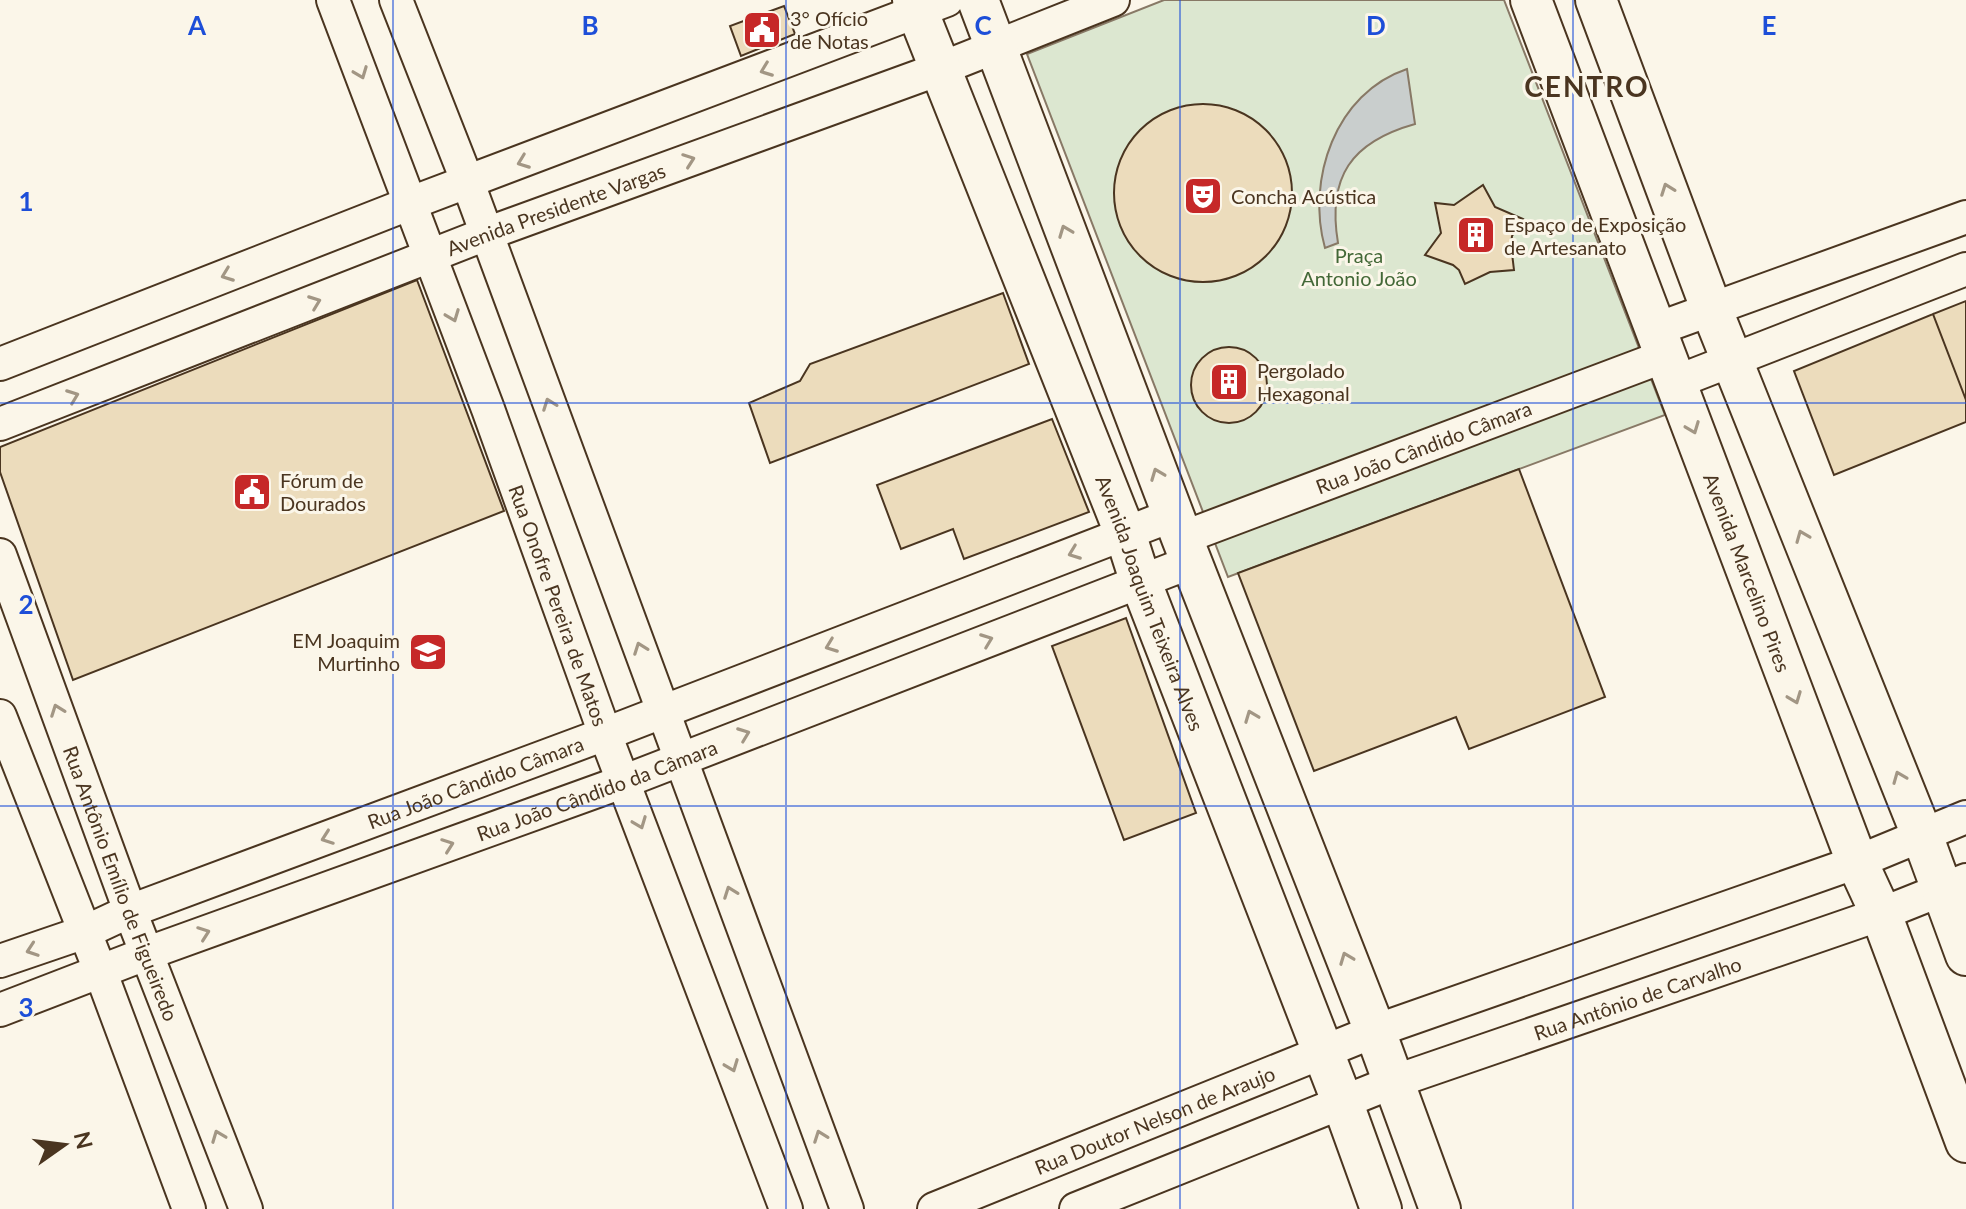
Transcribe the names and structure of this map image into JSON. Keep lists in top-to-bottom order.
{
  "streets": {
    "main road": ["Avenida Marcelino Pires", "Avenida Joaquim Teixeira Alves"],
    "street": [
      "Avenida Presidente Vargas",
      "Rua João Cândido Câmara",
      "Rua Onofre Pereira de Matos",
      "Rua João Cândido da Câmara",
      "Rua Antônio Emílio de Figueiredo",
      "Rua Antônio de Carvalho",
      "Rua Doutor Nelson de Araujo"
    ]
  },
  "crossings": [
    ["Avenida Presidente Vargas", "Avenida Joaquim Teixeira Alves"],
    ["Avenida Presidente Vargas", "Rua Onofre Pereira de Matos"],
    ["Rua João Cândido Câmara", "Avenida Marcelino Pires"],
    ["Rua João Cândido Câmara", "Avenida Joaquim Teixeira Alves"],
    ["Rua João Cândido Câmara", "Rua Onofre Pereira de Matos"],
    ["Rua João Cândido Câmara", "Rua João Cândido da Câmara"],
    ["Rua João Cândido Câmara", "Rua Antônio Emílio de Figueiredo"],
    ["Avenida Marcelino Pires", "Rua Antônio de Carvalho"],
    ["Avenida Joaquim Teixeira Alves", "Rua João Cândido da Câmara"],
    ["Avenida Joaquim Teixeira Alves", "Rua Doutor Nelson de Araujo"],
    ["Rua Onofre Pereira de Matos", "Rua João Cândido da Câmara"],
    ["Rua João Cândido da Câmara", "Rua Antônio Emílio de Figueiredo"]
  ],
  "one_way": ["Rua João Cândido Câmara", "Rua João Cândido da Câmara"],
  "districts": ["CENTRO"],
  "parks": ["Praça Antonio João"],
  "places": {
    "public building": ["3° Ofício de Notas", "Fórum de Dourados"],
    "theatre": ["Concha Acústica"],
    "building": ["Espaço de Exposição de Artesanato", "Pergolado Hexagonal"],
    "school or university": ["EM Joaquim Murtinho"]
  },
  "north": "right",
  "grid": {
    "columns": [
      "A",
      "B",
      "C",
      "D",
      "E"
    ],
    "rows": ["1", "2", "3"]
  }
}
